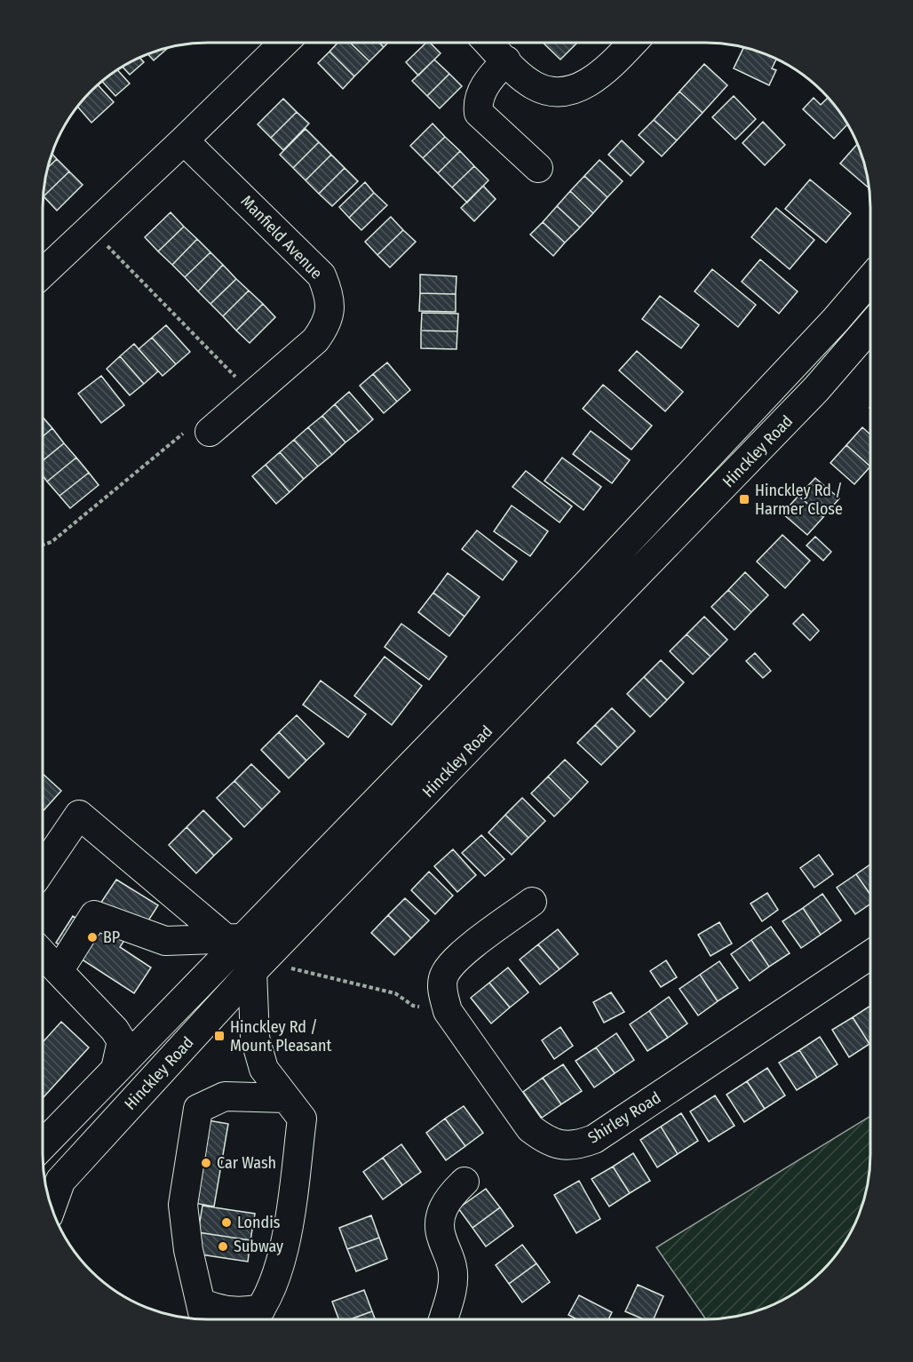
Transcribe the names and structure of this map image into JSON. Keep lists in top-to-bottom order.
{
  "streets": {
    "highway": ["Hinckley Road"],
    "street": ["Manfield Avenue", "Shirley Road"]
  },
  "places": {
    "transit": ["Hinckley Rd / Harmer Close", "Hinckley Rd / Mount Pleasant"],
    "other": [
      "BP",
      "Car Wash",
      "Londis",
      "Subway"
    ]
  }
}
